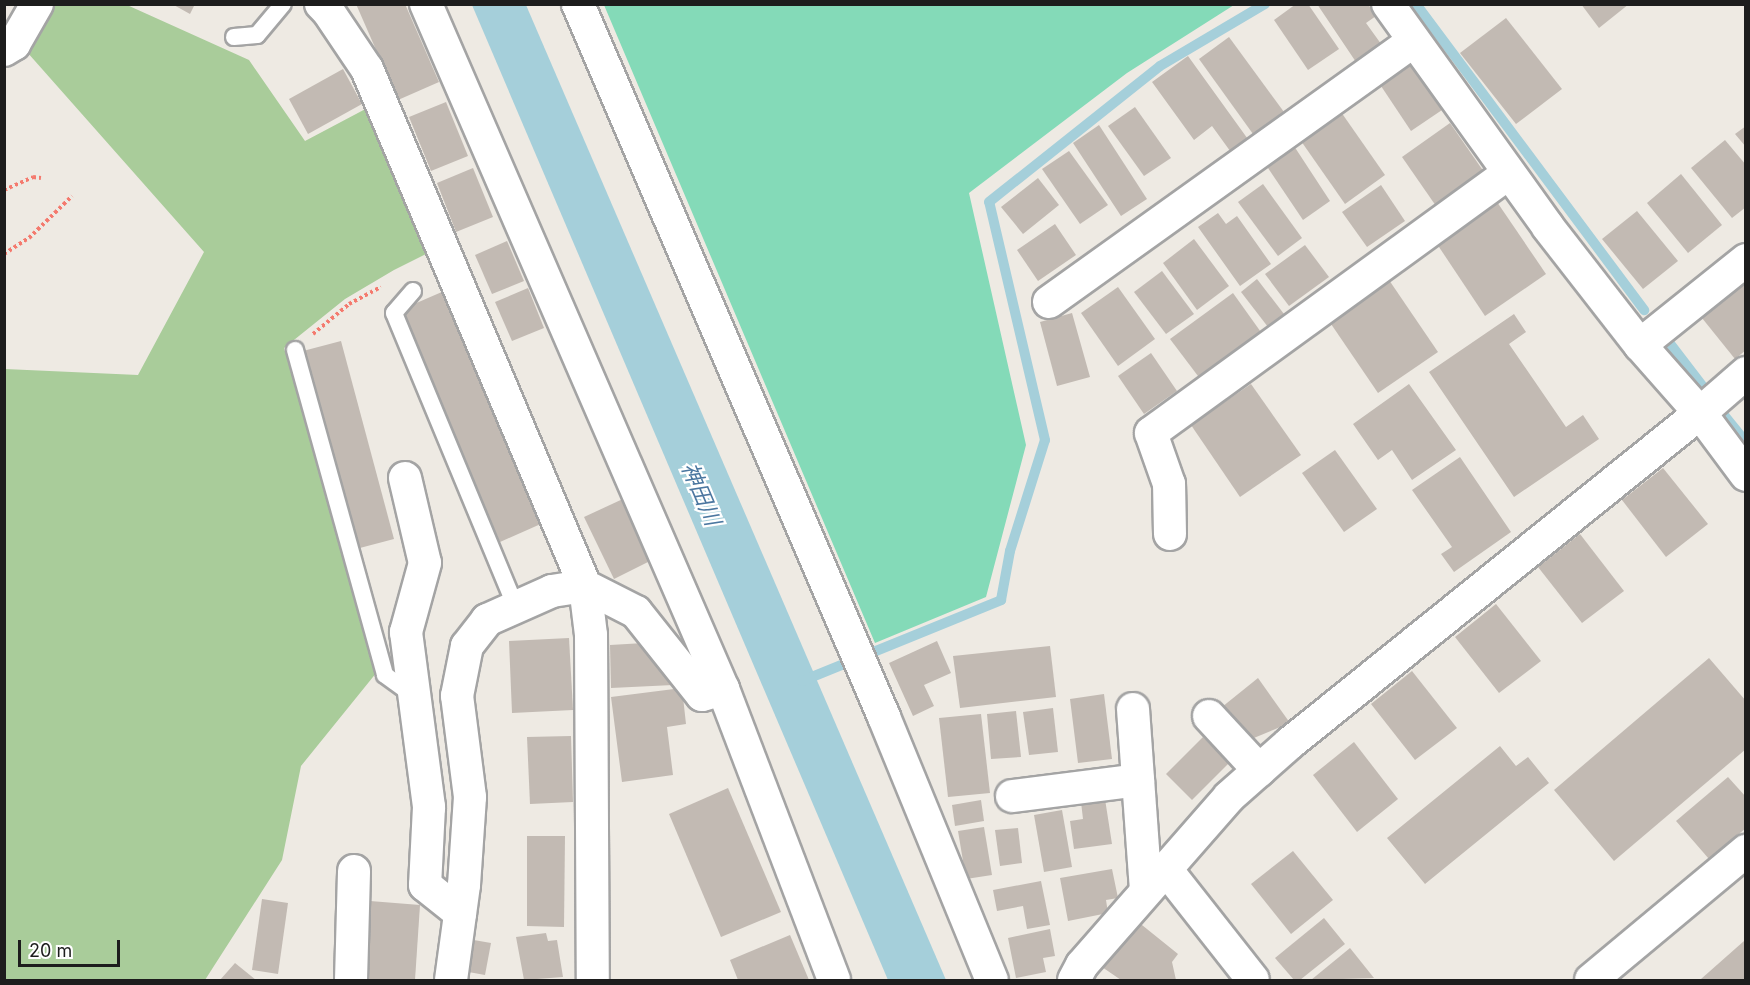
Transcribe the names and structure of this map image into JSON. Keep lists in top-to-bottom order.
{
  "water": ["神田川"],
  "scale_bar": "20 m"
}
